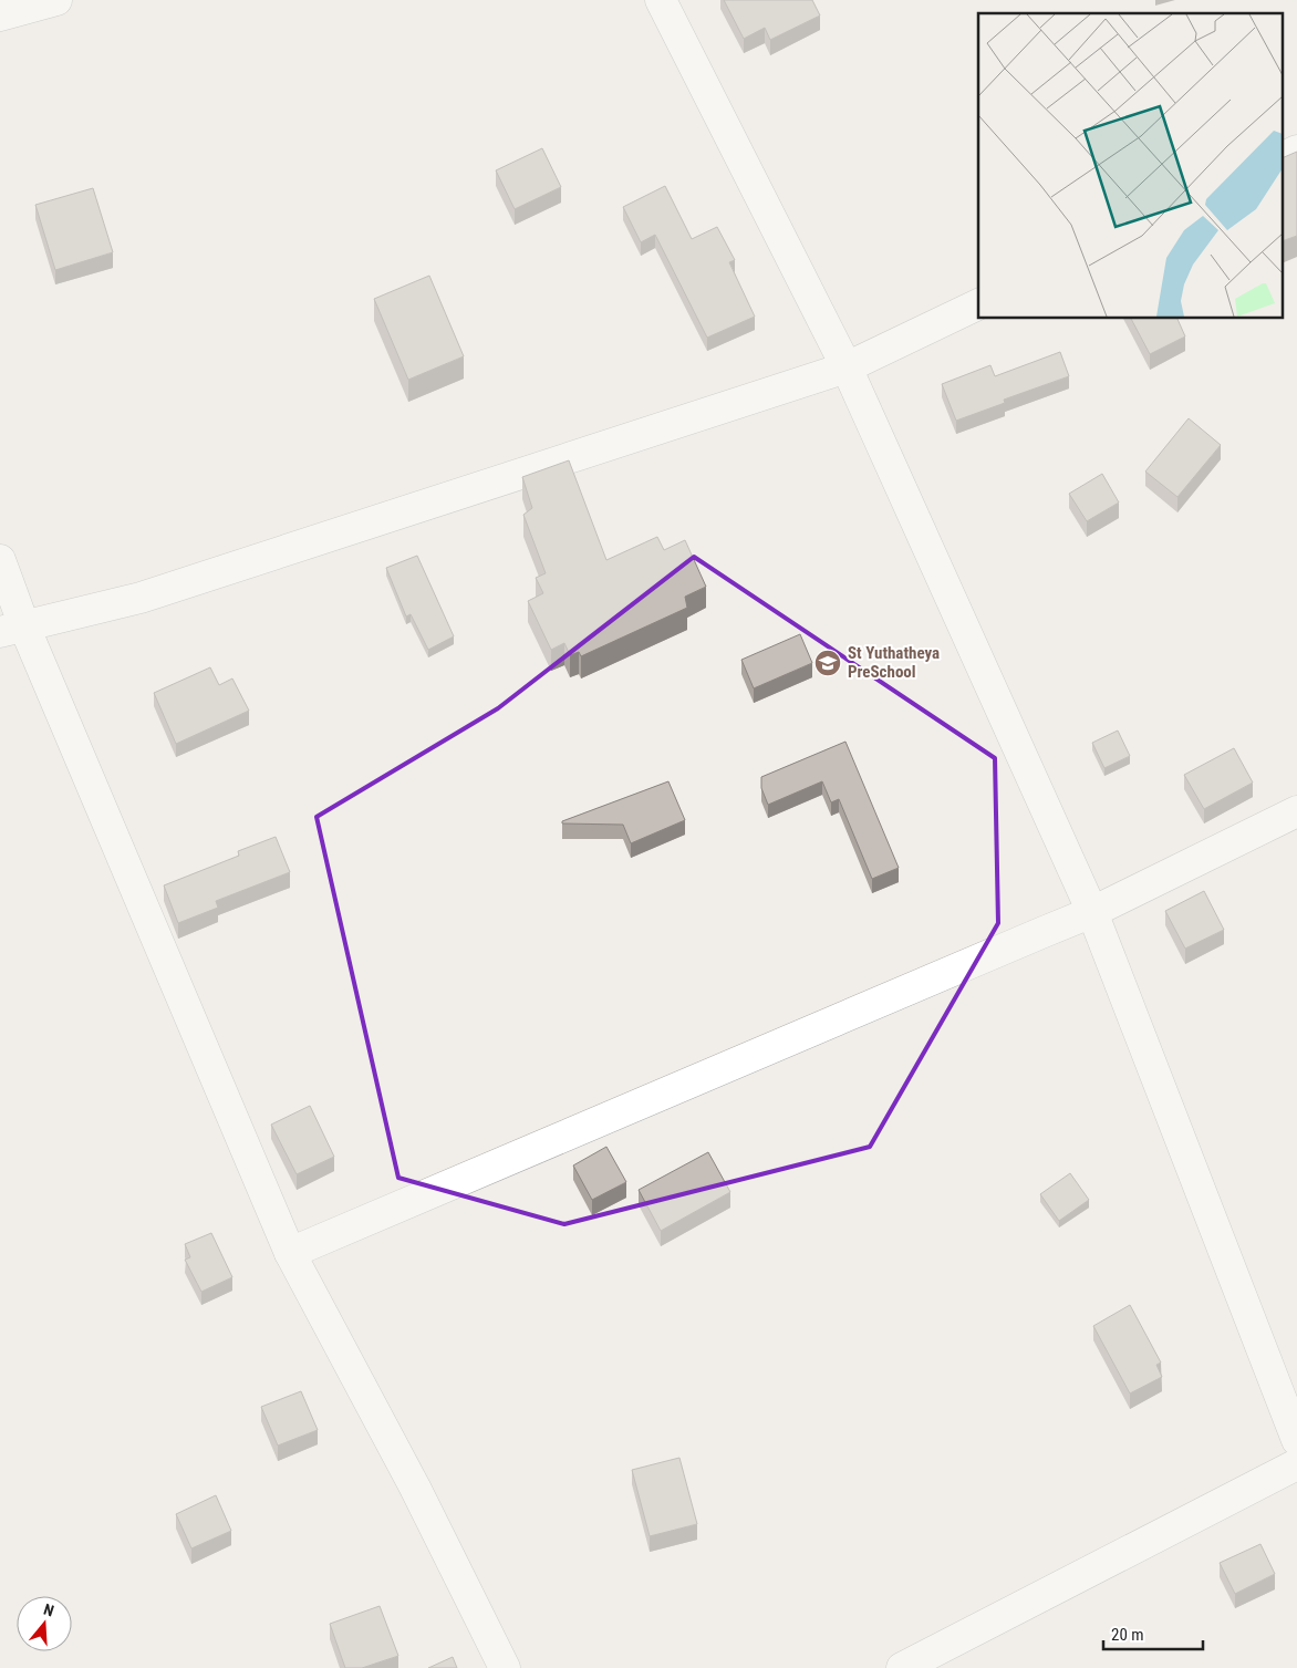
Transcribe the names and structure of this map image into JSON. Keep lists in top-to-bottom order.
{
  "places": {
    "school or university": ["St Yuthatheya PreSchool"]
  },
  "scale_bar": "20 m",
  "north": "top"
}
